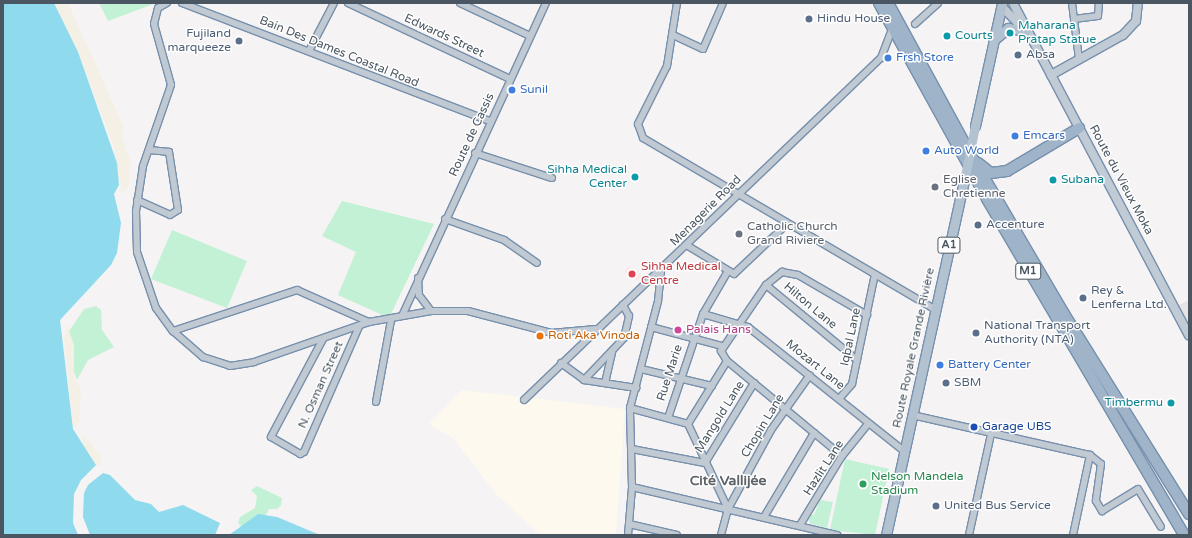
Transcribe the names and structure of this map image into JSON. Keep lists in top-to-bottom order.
{
  "streets": {
    "highway": ["M1"],
    "main road": ["Route du Vieux Moka", "A1", "Route Royale Grande Rivière"],
    "street": [
      "Edwards Street",
      "Bain Des Dames Coastal Road",
      "Route de Cassis",
      "Menagerie Road",
      "Hilton Lane",
      "Iqbal Lane",
      "Mozart Lane",
      "Rue Marie",
      "N. Osman Street",
      "Mangold Lane",
      "Chopin Lane",
      "Hazlit Lane"
    ]
  },
  "crossings": [
    ["Edwards Street", "Route de Cassis"],
    ["Bain Des Dames Coastal Road", "Route de Cassis"],
    ["Route du Vieux Moka", "Route Royale Grande Rivière"],
    ["Menagerie Road", "M1"],
    ["Hilton Lane", "Iqbal Lane"],
    ["Iqbal Lane", "Mozart Lane"],
    ["Route Royale Grande Rivière", "Mozart Lane"],
    ["Mozart Lane", "Rue Marie"],
    ["Mozart Lane", "Chopin Lane"],
    ["Mozart Lane", "Hazlit Lane"]
  ],
  "districts": ["Cité Vallijée"],
  "places": [
    "Hindu House",
    "Maharana Pratap Statue",
    "Courts",
    "Fujiland marqueeze",
    "Absa",
    "Frsh Store",
    "Sunil",
    "Emcars",
    "Auto World",
    "Sihha Medical Center",
    "Subana",
    "Eglise Chretienne",
    "Accenture",
    "Catholic Church Grand Riviere",
    "Sihha Medical Centre",
    "Rey & Lenferna Ltd.",
    "Palais Hans",
    "National Transport Authority (NTA)",
    "Roti Aka Vinoda",
    "Battery Center",
    "SBM",
    "Timbermu",
    "Garage UBS",
    "Nelson Mandela Stadium",
    "United Bus Service"
  ]
}
